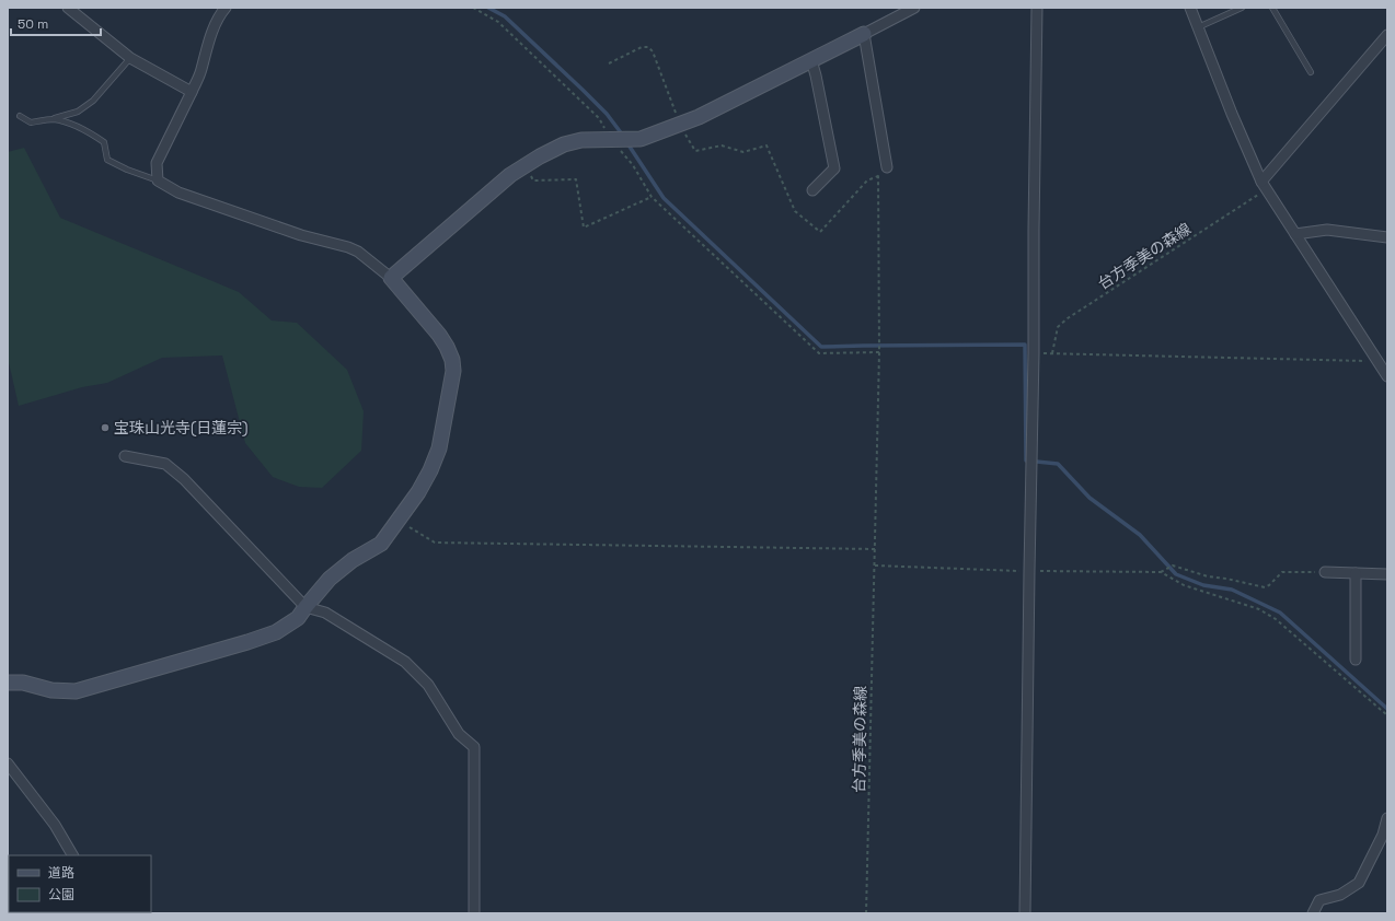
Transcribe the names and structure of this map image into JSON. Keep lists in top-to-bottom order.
{
  "streets": {
    "path": ["台方季美の森線"]
  },
  "places": ["宝珠山光寺(日蓮宗)"],
  "legend": ["道路", "公園"],
  "scale_bar": "50 m"
}
